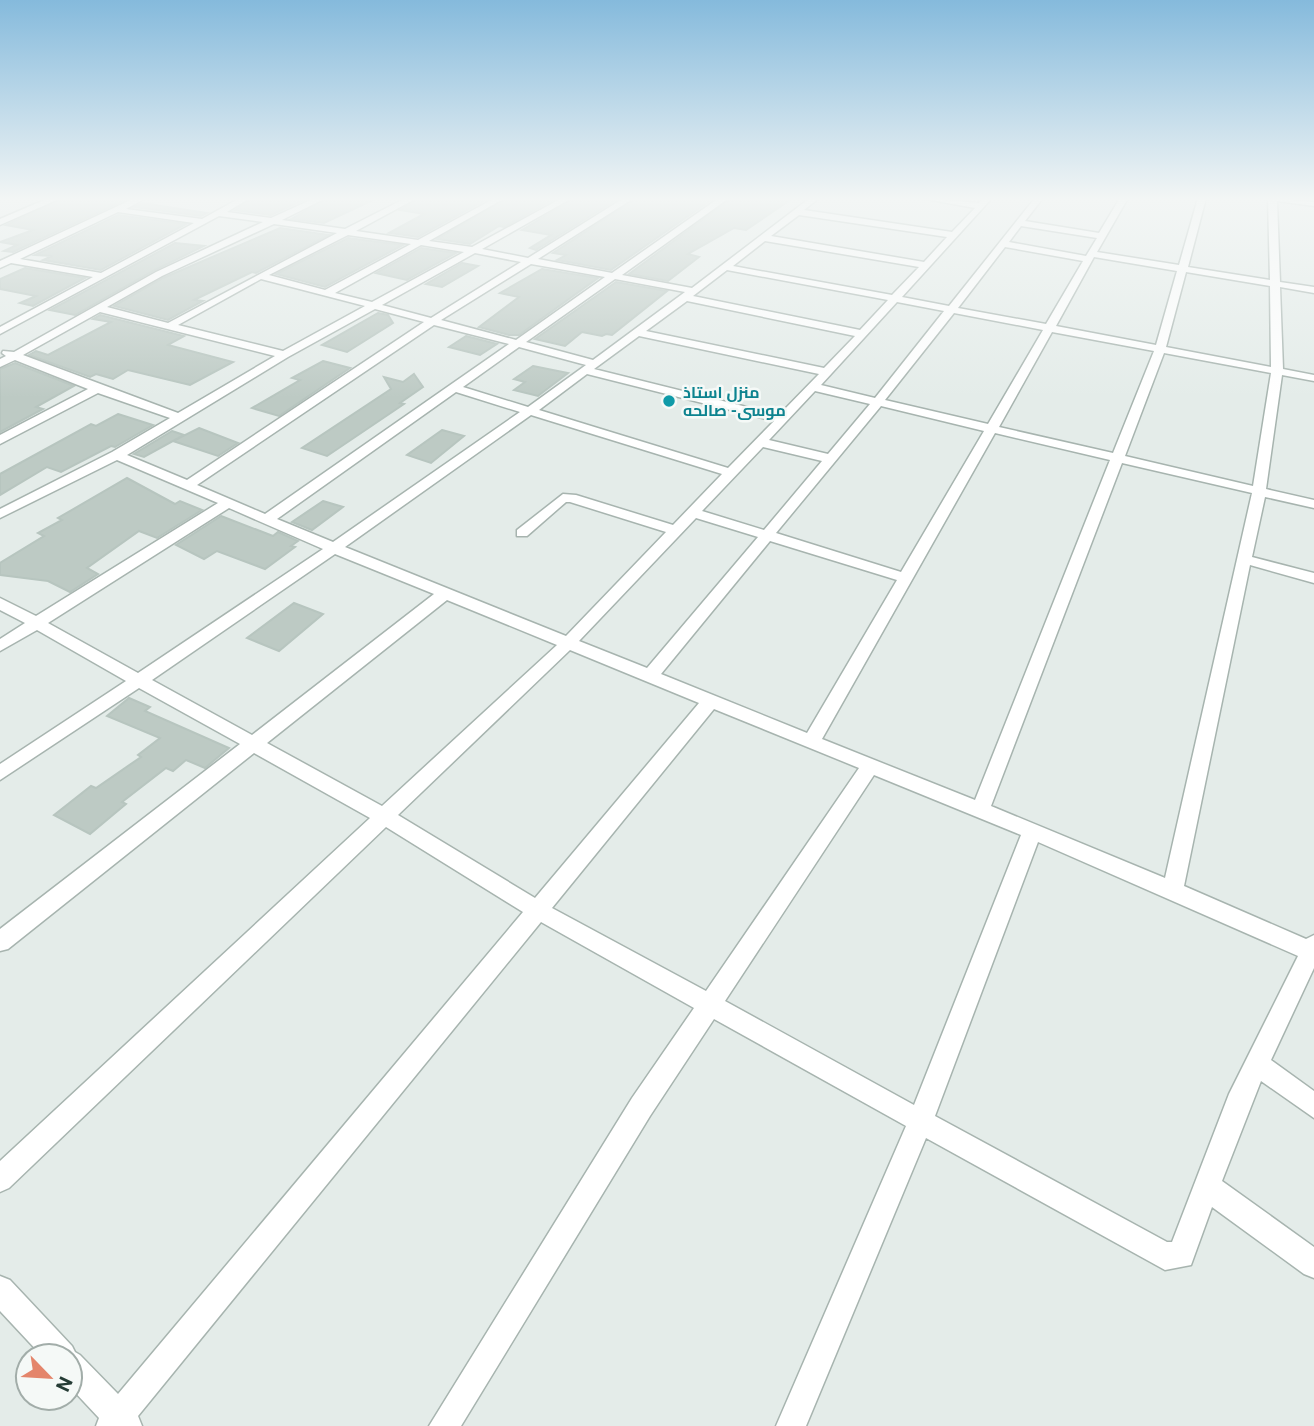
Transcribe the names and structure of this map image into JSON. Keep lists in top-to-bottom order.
{
  "places": ["منزل استاذ موسى- صالحه"],
  "north": "bottom right"
}
